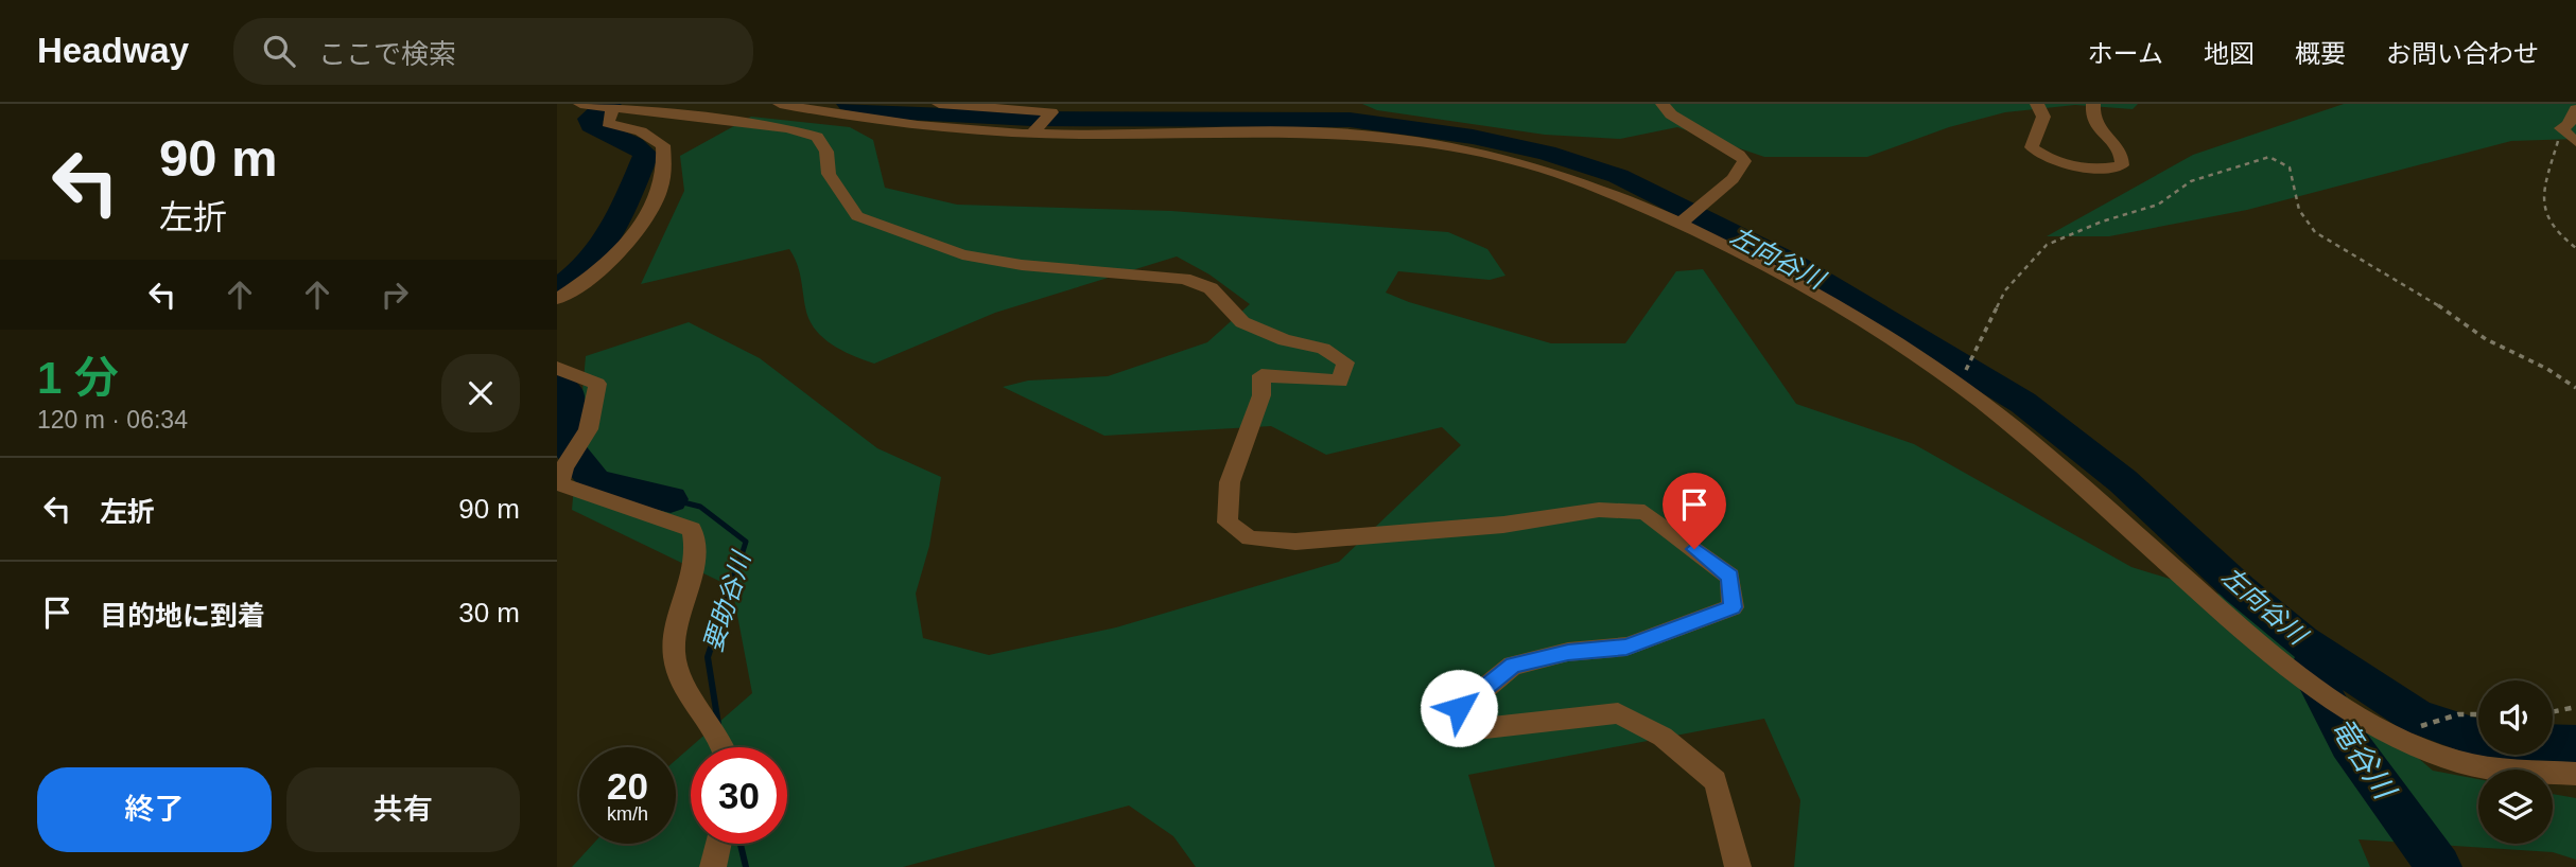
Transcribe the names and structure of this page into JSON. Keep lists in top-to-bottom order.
{
  "water": ["左向谷川", "要助谷川", "竜谷川"],
  "page": {
    "header": "Headway",
    "search": "ここで検索",
    "nav": [
      "ホーム",
      "地図",
      "概要",
      "お問い合わせ"
    ],
    "turn": ["90 m", "左折"],
    "heading": ["1 分", "120 m · 06:34"],
    "list": [
      {
        "name": "左折",
        "value": "90 m"
      },
      {
        "name": "目的地に到着",
        "value": "30 m"
      }
    ],
    "speed": "20 km/h",
    "limit": "30",
    "buttons": ["終了", "共有"]
  }
}
